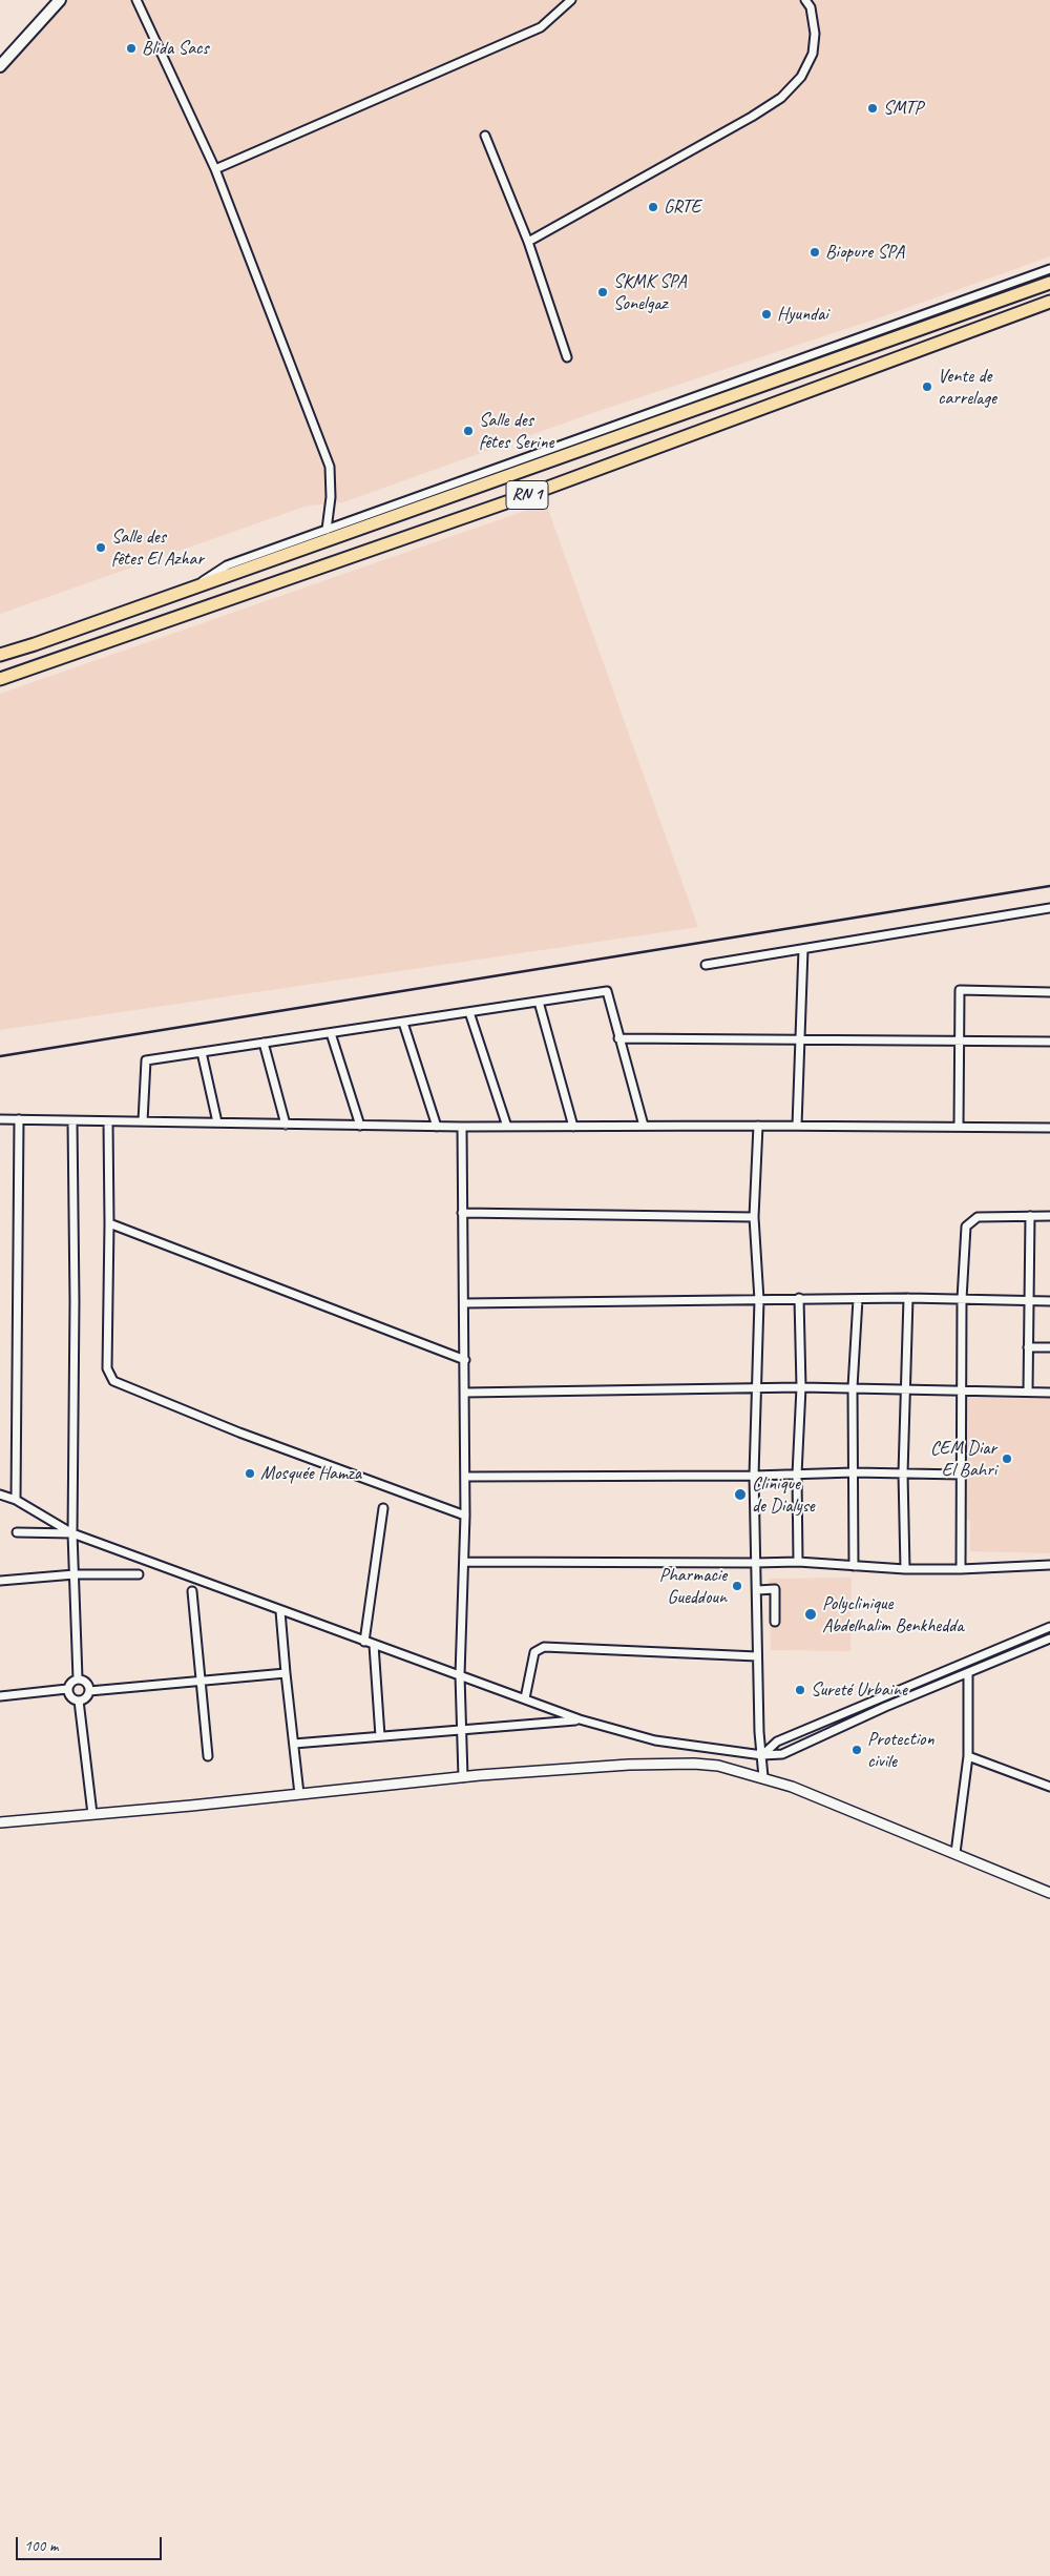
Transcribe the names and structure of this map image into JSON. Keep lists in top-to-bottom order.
{
  "streets": {
    "highway": ["RN 1"]
  },
  "places": [
    "Blida Sacs",
    "SMTP",
    "GRTE",
    "Biopure SPA",
    "SKMK SPA Sonelgaz",
    "Hyundai",
    "Vente de carrelage",
    "Salle des fêtes Serine",
    "Salle des fêtes El Azhar",
    "CEM Diar El Bahri",
    "Mosquée Hamza",
    "Clinique de Dialyse",
    "Pharmacie Gueddoun",
    "Polyclinique Abdelhalim Benkhedda",
    "Sureté Urbaine",
    "Protection civile"
  ],
  "scale_bar": "100 m"
}
